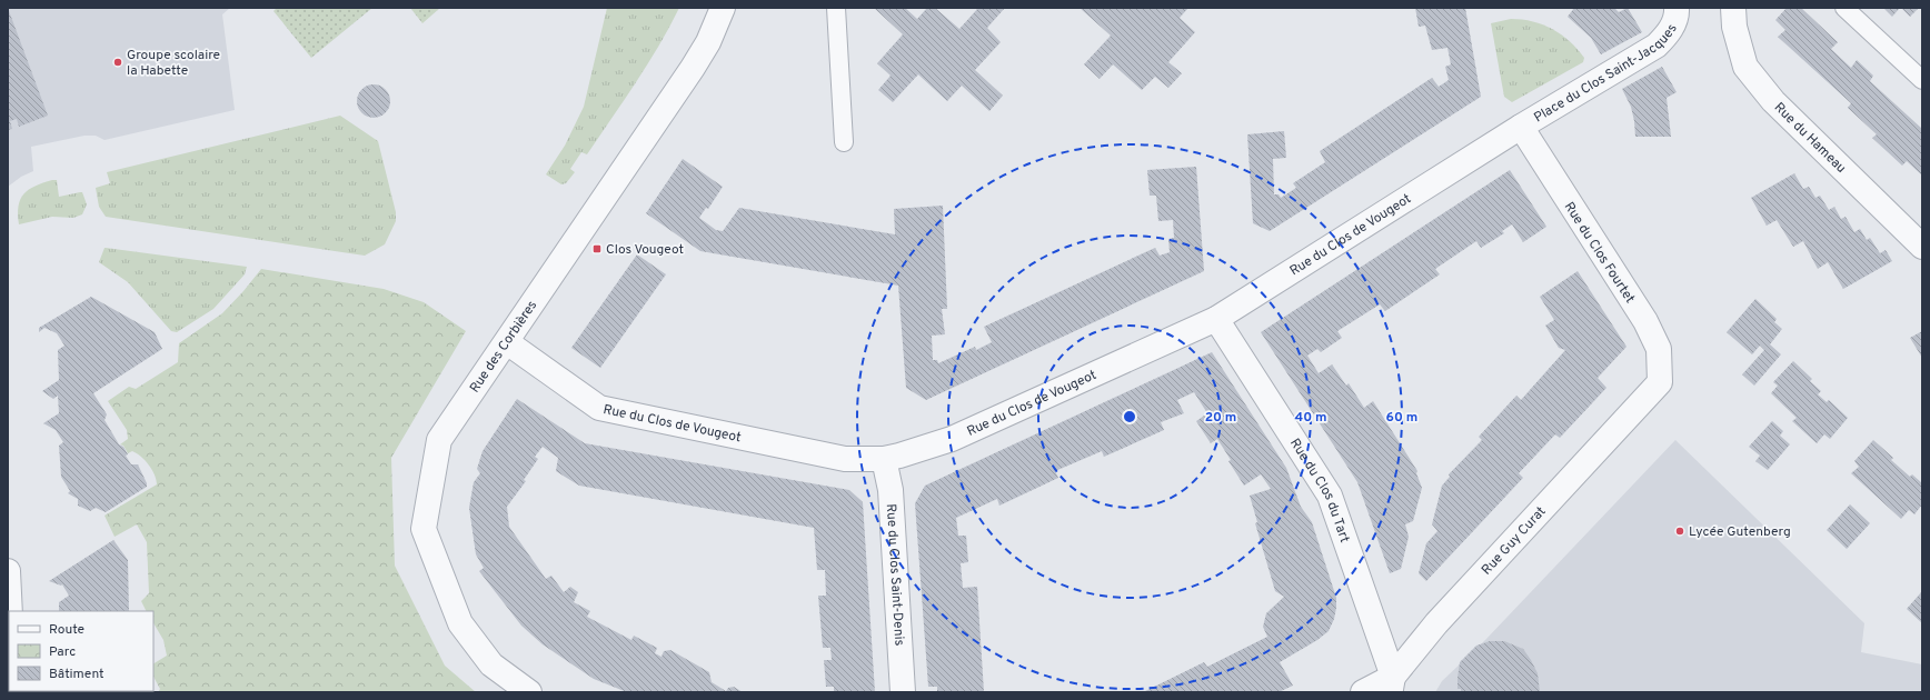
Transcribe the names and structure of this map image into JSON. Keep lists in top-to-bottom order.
{
  "streets": {
    "street": [
      "Place du Clos Saint-Jacques",
      "Rue du Hameau",
      "Rue du Clos de Vougeot",
      "Rue du Clos Fourtet",
      "Rue des Corbières",
      "Rue du Clos du Tart",
      "Rue Guy Curat",
      "Rue du Clos Saint-Denis"
    ]
  },
  "crossings": [
    ["Place du Clos Saint-Jacques", "Rue du Clos de Vougeot"],
    ["Place du Clos Saint-Jacques", "Rue du Clos Fourtet"],
    ["Rue du Clos de Vougeot", "Rue du Clos Fourtet"],
    ["Rue du Clos de Vougeot", "Rue des Corbières"],
    ["Rue du Clos de Vougeot", "Rue du Clos du Tart"],
    ["Rue du Clos de Vougeot", "Rue du Clos Saint-Denis"],
    ["Rue du Clos Fourtet", "Rue Guy Curat"],
    ["Rue du Clos du Tart", "Rue Guy Curat"]
  ],
  "places": {
    "other": ["Groupe scolaire la Habette", "Lycée Gutenberg"],
    "transit": ["Clos Vougeot"]
  },
  "legend": ["Route", "Parc", "Bâtiment"],
  "rings": ["20 m", "40 m", "60 m"]
}
